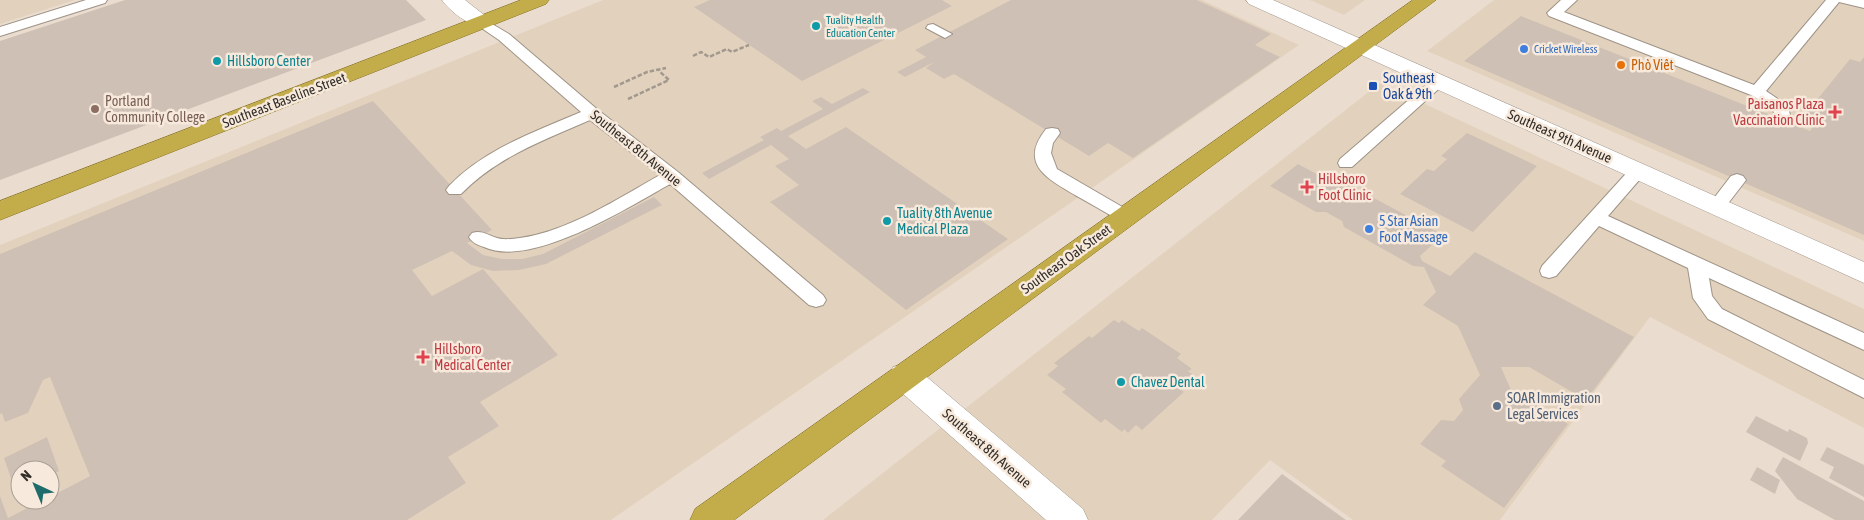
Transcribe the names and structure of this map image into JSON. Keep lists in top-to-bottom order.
{
  "streets": {
    "highway": ["Southeast Baseline Street", "Southeast Oak Street"],
    "street": ["Southeast 9th Avenue", "Southeast 8th Avenue"]
  },
  "crossings": [
    ["Southeast Baseline Street", "Southeast 8th Avenue"],
    ["Southeast 9th Avenue", "Southeast Oak Street"],
    ["Southeast 8th Avenue", "Southeast Oak Street"]
  ],
  "places": {
    "other": [
      "Tuality Health Education Center",
      "Cricket Wireless",
      "Hillsboro Center",
      "Phò Viêt",
      "Portland Community College",
      "Tuality 8th Avenue Medical Plaza",
      "5 Star Asian Foot Massage",
      "Chavez Dental",
      "SOAR Immigration Legal Services"
    ],
    "transit": ["Southeast Oak & 9th"],
    "health": ["Paisanos Plaza Vaccination Clinic", "Hillsboro Foot Clinic", "Hillsboro Medical Center"]
  },
  "north": "top left"
}
